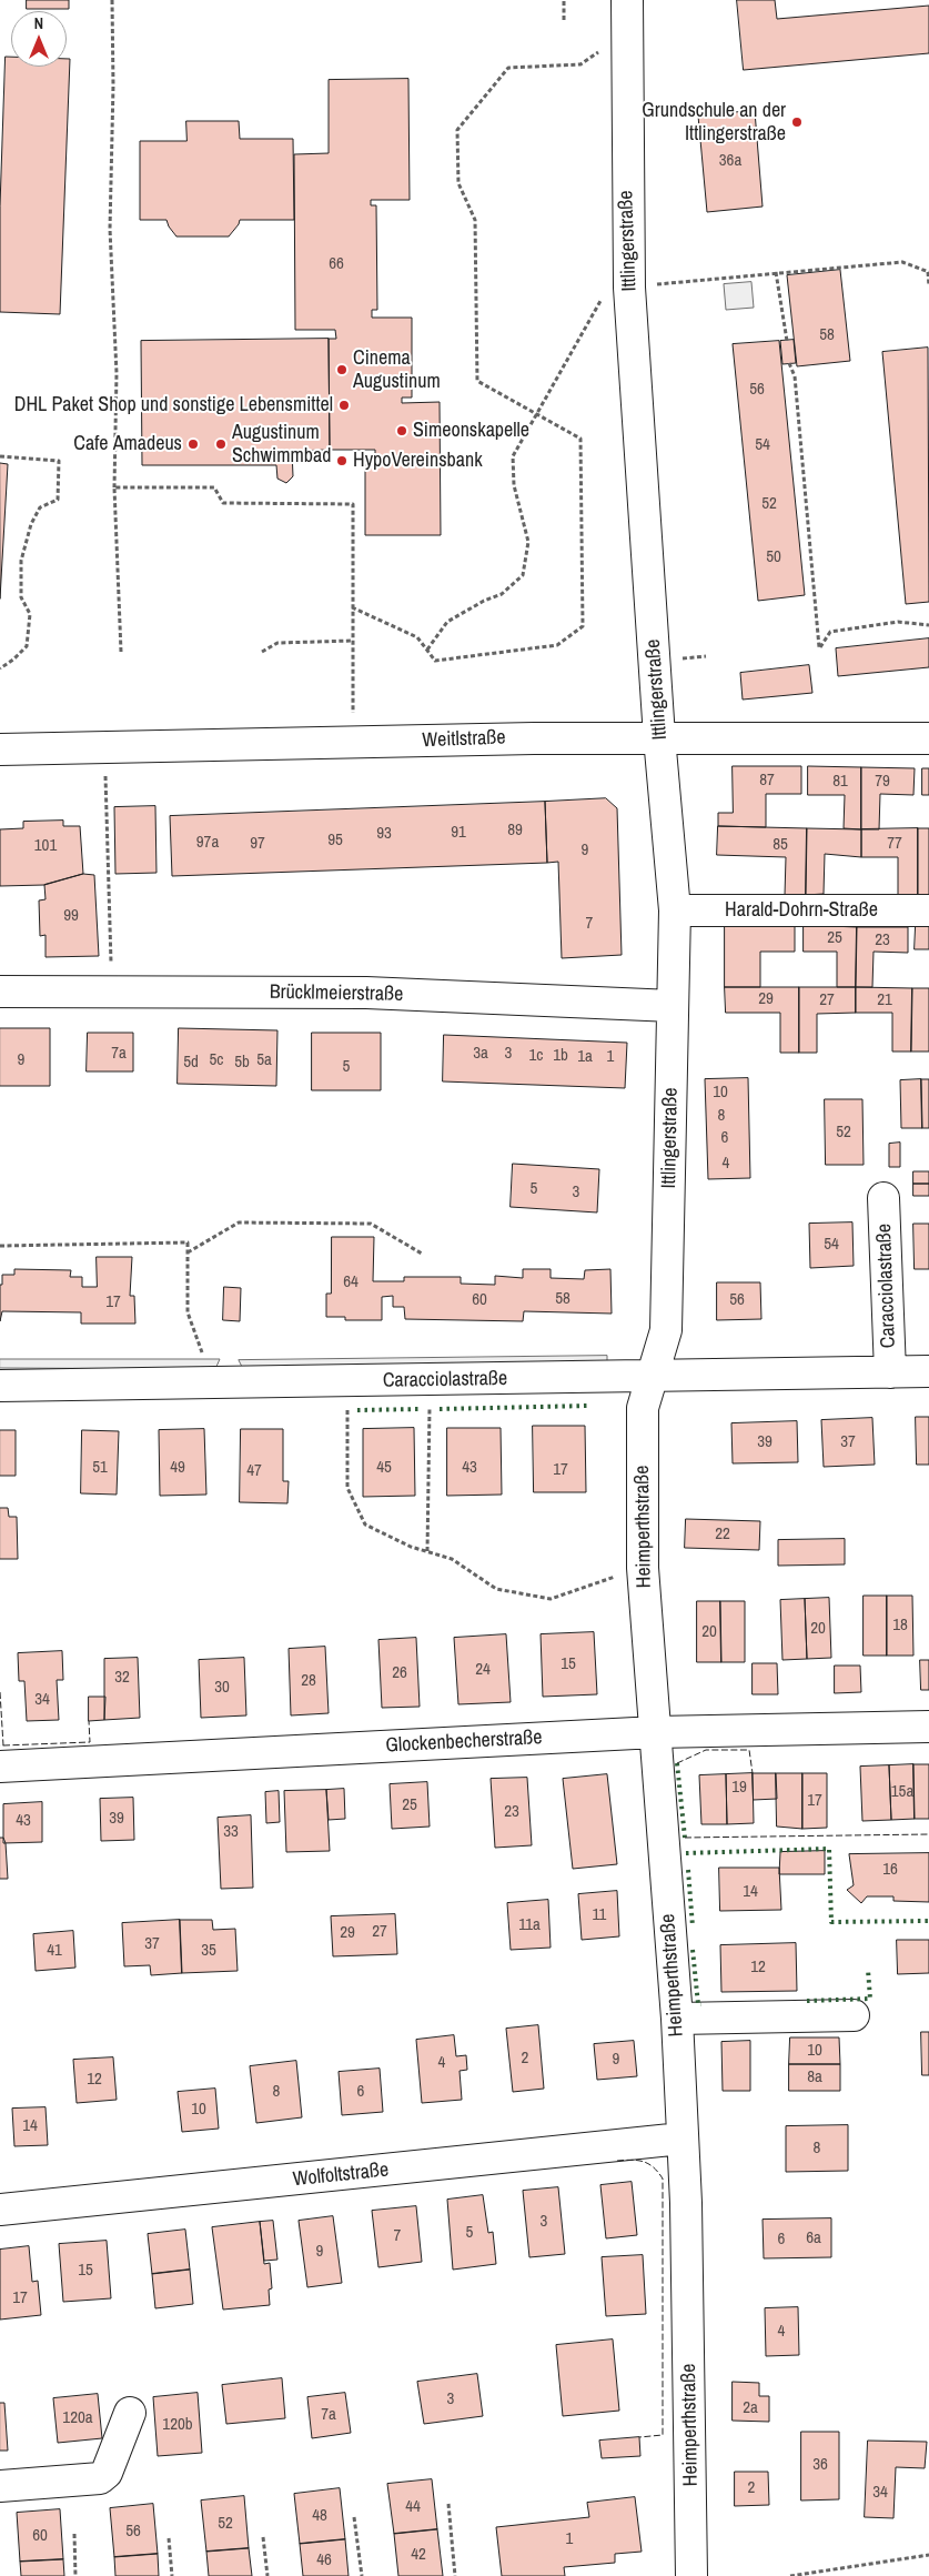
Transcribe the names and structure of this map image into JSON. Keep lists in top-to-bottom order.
{
  "streets": {
    "street": [
      "Ittlingerstraße",
      "Weitlstraße",
      "Harald-Dohrn-Straße",
      "Brücklmeierstraße",
      "Caracciolastraße",
      "Heimperthstraße",
      "Glockenbecherstraße",
      "Wolfoltstraße"
    ]
  },
  "crossings": [
    ["Ittlingerstraße", "Weitlstraße"],
    ["Ittlingerstraße", "Harald-Dohrn-Straße"],
    ["Ittlingerstraße", "Brücklmeierstraße"],
    ["Ittlingerstraße", "Caracciolastraße"],
    ["Ittlingerstraße", "Heimperthstraße"],
    ["Caracciolastraße", "Heimperthstraße"],
    ["Heimperthstraße", "Glockenbecherstraße"],
    ["Heimperthstraße", "Wolfoltstraße"]
  ],
  "places": [
    "Grundschule an der Ittlingerstraße",
    "Cinema Augustinum",
    "DHL Paket Shop und sonstige Lebensmittel",
    "Simeonskapelle",
    "Cafe Amadeus",
    "Augustinum Schwimmbad",
    "HypoVereinsbank"
  ],
  "house_numbers": [
    "36a",
    "66",
    "58",
    "56",
    "54",
    "52",
    "50",
    "87",
    "81",
    "79",
    "89",
    "91",
    "93",
    "95",
    "97a",
    "97",
    "77",
    "85",
    "101",
    "9",
    "99",
    "7",
    "25",
    "23",
    "29",
    "27",
    "21",
    "7a",
    "3a",
    "3",
    "1c",
    "1b",
    "1a",
    "1",
    "9",
    "5c",
    "5a",
    "5d",
    "5b",
    "5",
    "10",
    "8",
    "52",
    "6",
    "4",
    "5",
    "3",
    "54",
    "64",
    "58",
    "60",
    "56",
    "17",
    "39",
    "37",
    "51",
    "49",
    "45",
    "43",
    "17",
    "47",
    "22",
    "18",
    "20",
    "20",
    "15",
    "24",
    "26",
    "32",
    "28",
    "30",
    "34",
    "19",
    "15a",
    "17",
    "25",
    "23",
    "39",
    "43",
    "33",
    "16",
    "14",
    "11",
    "11a",
    "27",
    "29",
    "37",
    "41",
    "35",
    "12",
    "10",
    "2",
    "9",
    "4",
    "8a",
    "12",
    "8",
    "6",
    "10",
    "14",
    "8",
    "3",
    "5",
    "7",
    "6a",
    "6",
    "9",
    "15",
    "17",
    "4",
    "3",
    "2a",
    "7a",
    "120a",
    "120b",
    "36",
    "2",
    "34",
    "44",
    "48",
    "52",
    "56",
    "60",
    "1",
    "42",
    "46"
  ],
  "north": "top"
}
